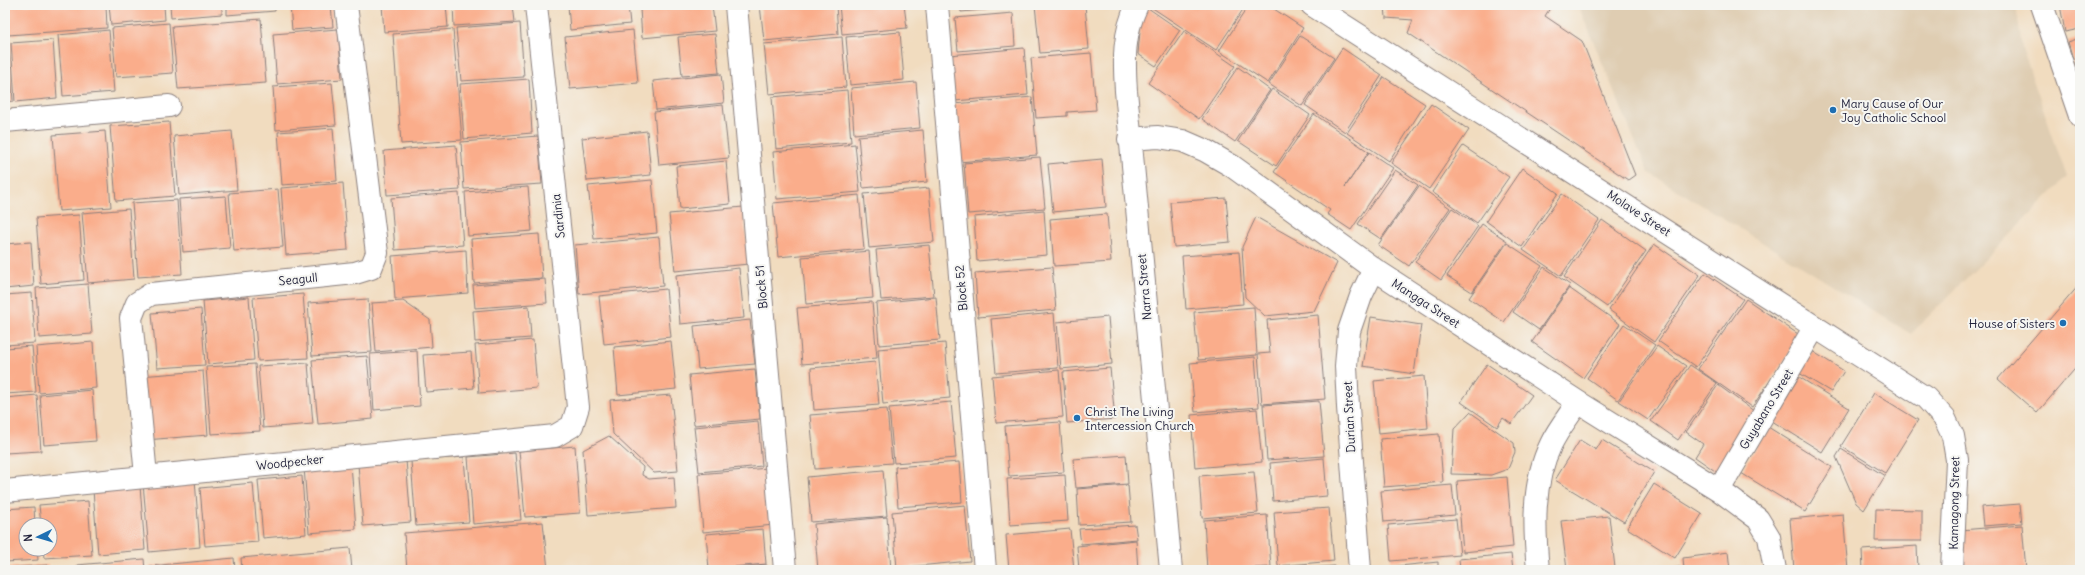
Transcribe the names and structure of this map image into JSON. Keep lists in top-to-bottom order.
{
  "streets": {
    "street": [
      "Molave Street",
      "Sardinia",
      "Seagull",
      "Block 51",
      "Narra Street",
      "Block 52",
      "Mangga Street",
      "Guyabano Street",
      "Durian Street",
      "Woodpecker",
      "Kamagong Street"
    ]
  },
  "crossings": [
    ["Molave Street", "Guyabano Street"],
    ["Molave Street", "Kamagong Street"],
    ["Sardinia", "Woodpecker"],
    ["Seagull", "Woodpecker"],
    ["Narra Street", "Mangga Street"],
    ["Mangga Street", "Guyabano Street"],
    ["Mangga Street", "Durian Street"]
  ],
  "places": ["Mary Cause of Our Joy Catholic School", "House of Sisters", "Christ The Living Intercession Church"],
  "north": "left"
}
